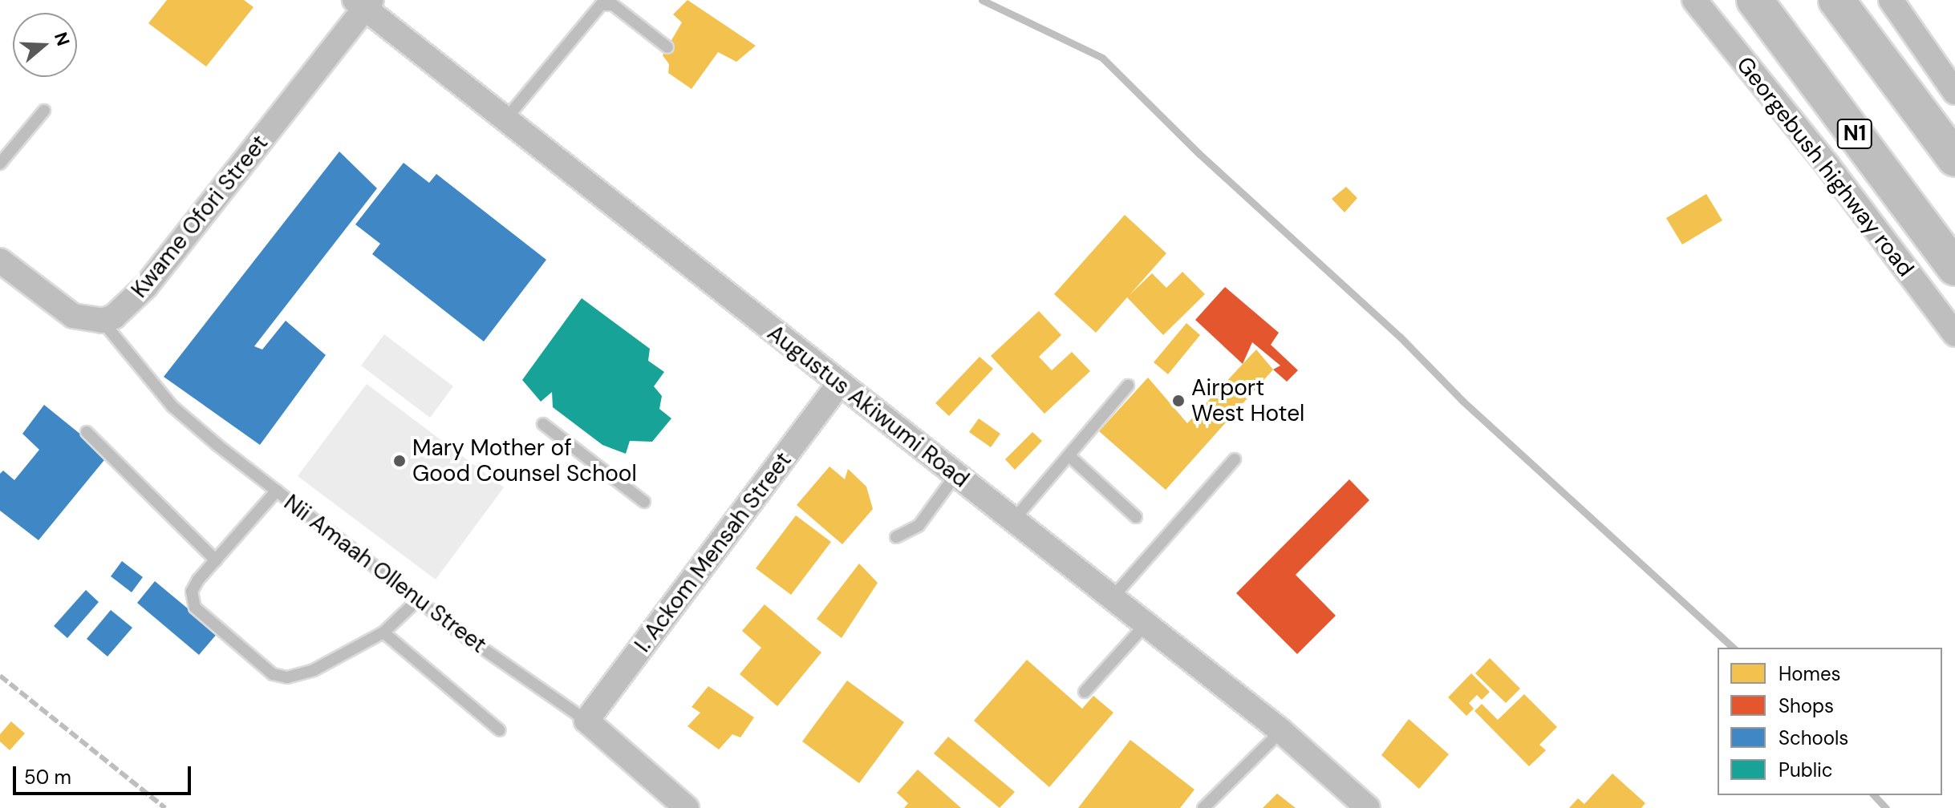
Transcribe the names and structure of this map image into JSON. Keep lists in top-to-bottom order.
{
  "streets": {
    "highway": ["N1"],
    "street": [
      "Georgebush highway road",
      "Kwame Ofori Street",
      "Augustus Akiwumi Road",
      "I. Ackom Mensah Street",
      "Nii Amaah Ollenu Street"
    ]
  },
  "crossings": [
    ["Kwame Ofori Street", "Augustus Akiwumi Road"],
    ["Kwame Ofori Street", "Nii Amaah Ollenu Street"],
    ["Augustus Akiwumi Road", "I. Ackom Mensah Street"],
    ["I. Ackom Mensah Street", "Nii Amaah Ollenu Street"]
  ],
  "places": ["Airport West Hotel", "Mary Mother of Good Counsel School"],
  "legend": [
    "Homes",
    "Shops",
    "Schools",
    "Public"
  ],
  "scale_bar": "50 m",
  "north": "right"
}
